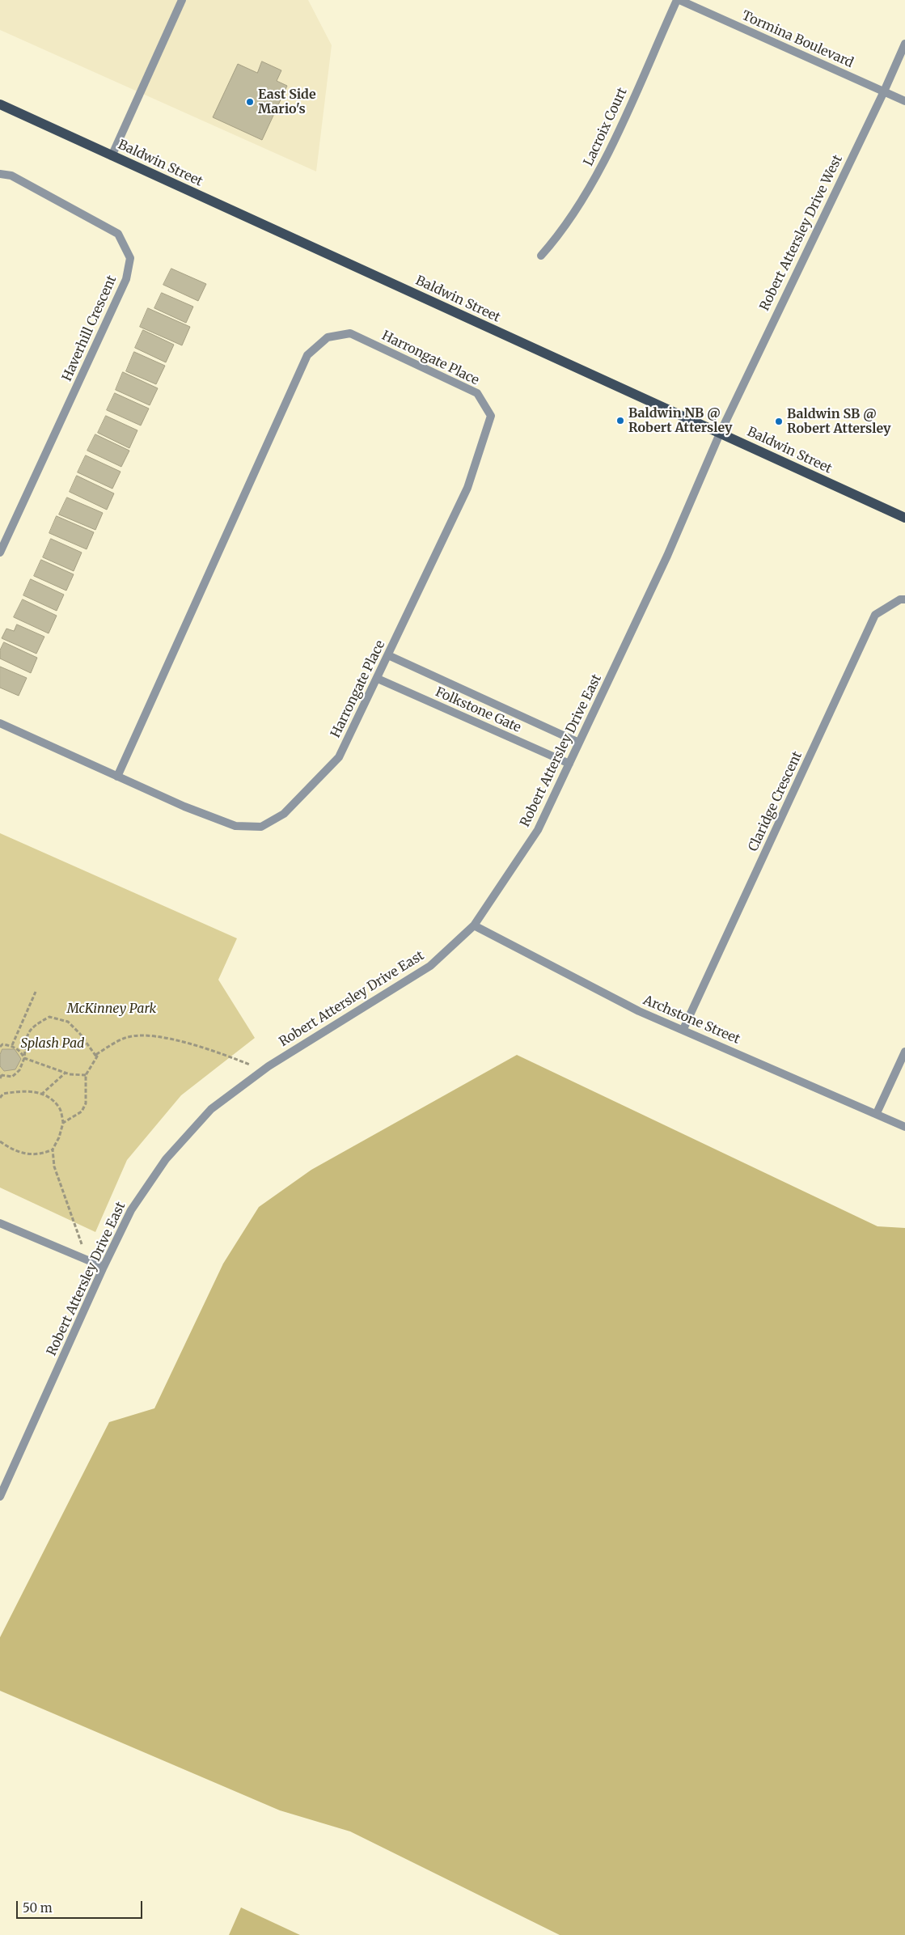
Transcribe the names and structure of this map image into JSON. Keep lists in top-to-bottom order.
{
  "streets": {
    "main road": ["Baldwin Street"],
    "street": [
      "Tormina Boulevard",
      "Lacroix Court",
      "Robert Attersley Drive West",
      "Haverhill Crescent",
      "Harrongate Place",
      "Folkstone Gate",
      "Robert Attersley Drive East",
      "Claridge Crescent",
      "Archstone Street"
    ]
  },
  "crossings": [
    ["Tormina Boulevard", "Lacroix Court"],
    ["Tormina Boulevard", "Robert Attersley Drive West"],
    ["Baldwin Street", "Robert Attersley Drive West"],
    ["Baldwin Street", "Robert Attersley Drive East"],
    ["Robert Attersley Drive West", "Robert Attersley Drive East"],
    ["Harrongate Place", "Folkstone Gate"],
    ["Folkstone Gate", "Robert Attersley Drive East"],
    ["Robert Attersley Drive East", "Archstone Street"],
    ["Claridge Crescent", "Archstone Street"]
  ],
  "parks": ["McKinney Park", "Splash Pad"],
  "places": ["East Side Mario's", "Baldwin NB @ Robert Attersley", "Baldwin SB @ Robert Attersley"],
  "scale_bar": "50 m"
}
